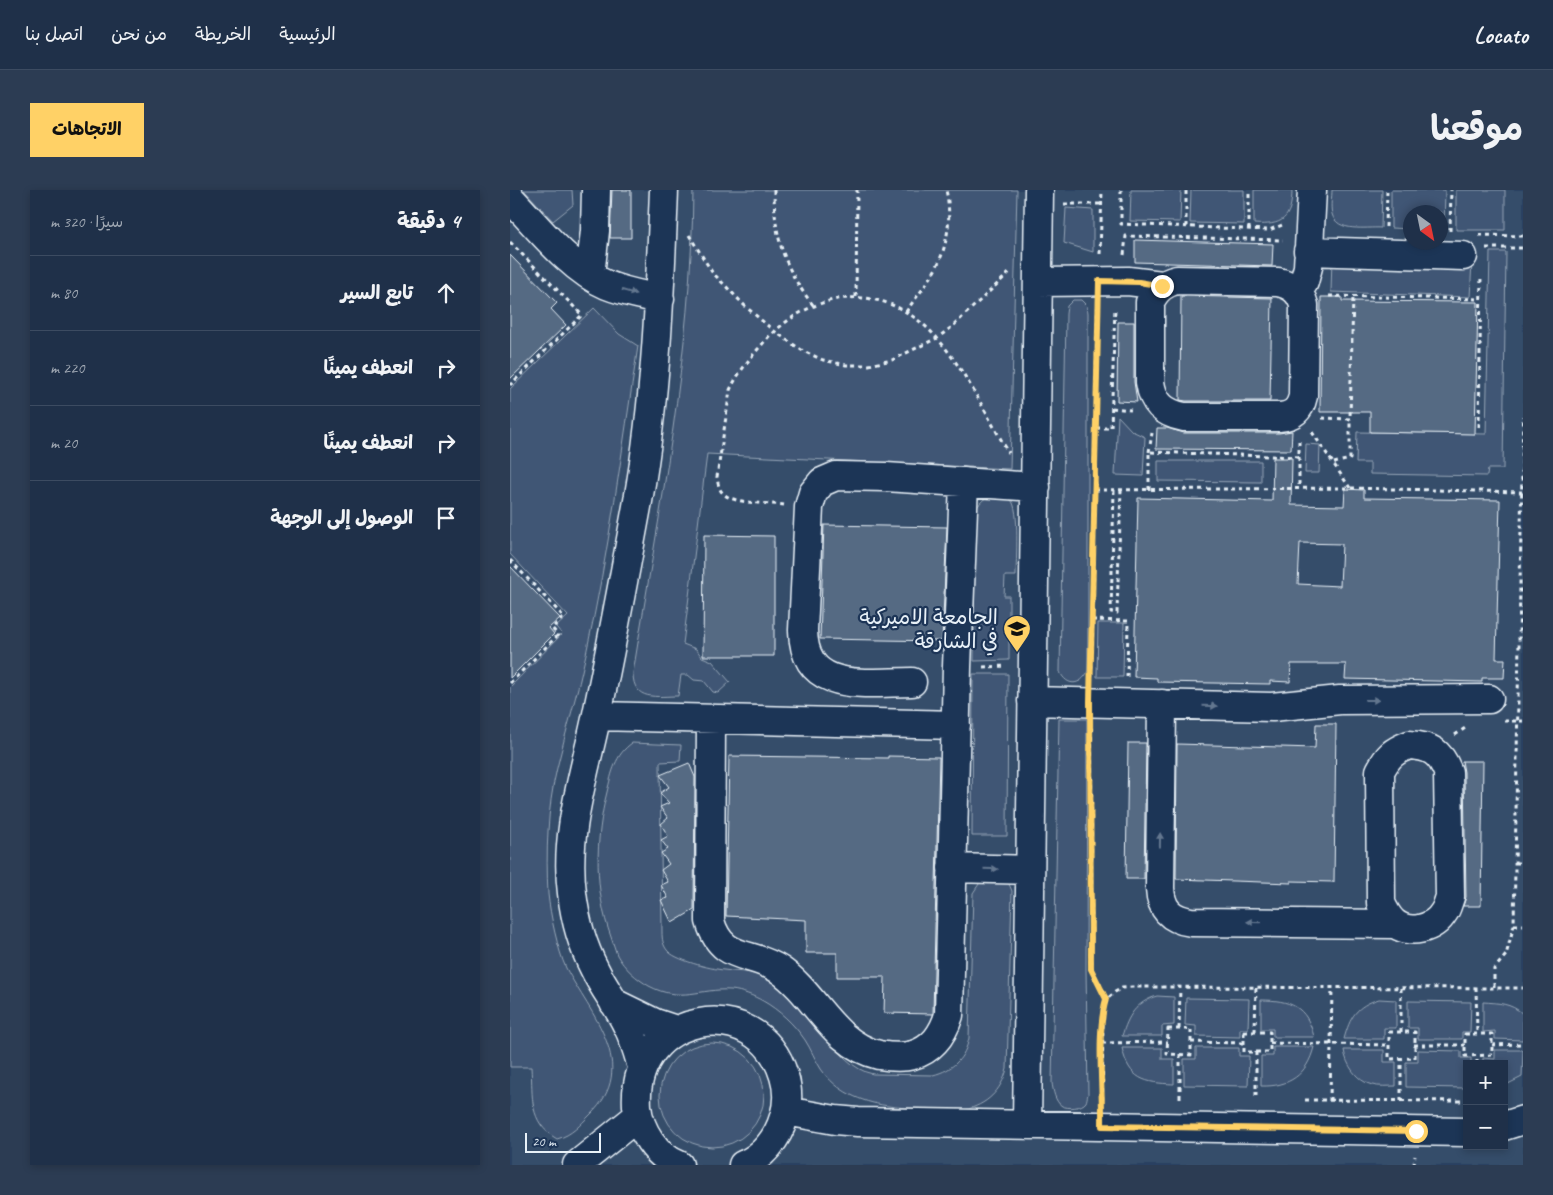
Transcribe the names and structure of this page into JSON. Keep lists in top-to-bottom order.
{
  "places": {
    "school or university": ["الجامعة الاميركية في الشارقة"]
  },
  "scale_bar": "20 m",
  "north": "bottom right",
  "page": {
    "header": "Locato",
    "nav": [
      "الرئيسية",
      "الخريطة",
      "من نحن",
      "اتصل بنا"
    ],
    "title": "موقعنا",
    "buttons": "الاتجاهات",
    "heading": ["4 دقيقة", "سيرًا · 320 m"],
    "list": [
      ["تابع السير", "80 m"],
      ["انعطف يمينًا", "220 m"],
      ["انعطف يمينًا", "20 m"],
      "الوصول إلى الوجهة"
    ],
    "map_buttons": ["+", "−"],
    "scale": "20 m"
  }
}
